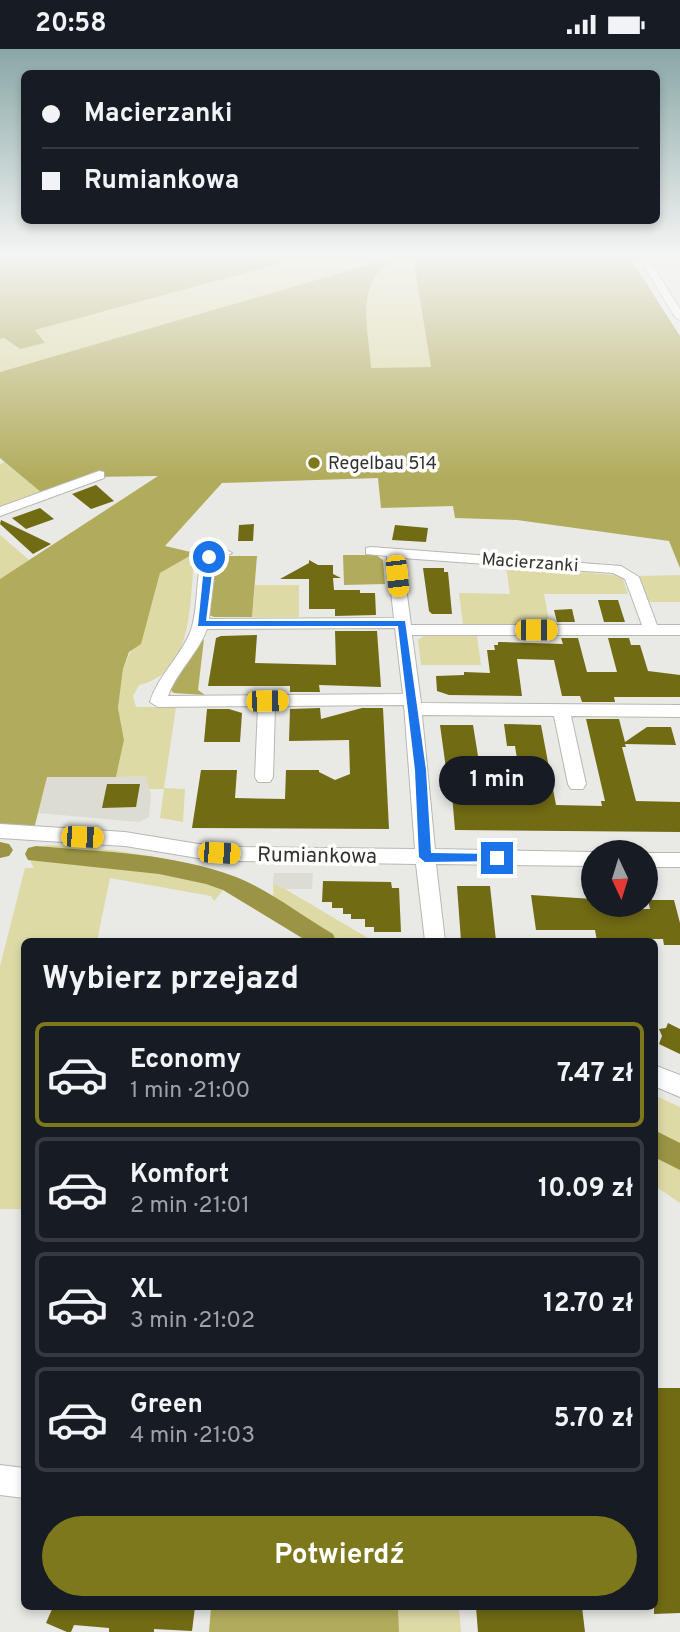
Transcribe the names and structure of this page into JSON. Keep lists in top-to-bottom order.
{
  "streets": {
    "street": ["Macierzanki", "Rumiankowa"]
  },
  "places": ["Regelbau 514"],
  "north": "bottom",
  "page": {
    "status": "20:58",
    "banner": ["Macierzanki", "Rumiankowa"],
    "bubble": "1 min",
    "heading": "Wybierz przejazd",
    "list": [
      {
        "name": "Economy",
        "note": "1 min · 21:00",
        "value": "7.47 zł"
      },
      {
        "name": "Komfort",
        "note": "2 min · 21:01",
        "value": "10.09 zł"
      },
      {
        "name": "XL",
        "note": "3 min · 21:02",
        "value": "12.70 zł"
      },
      {
        "name": "Green",
        "note": "4 min · 21:03",
        "value": "5.70 zł"
      }
    ],
    "buttons": "Potwierdź"
  }
}
